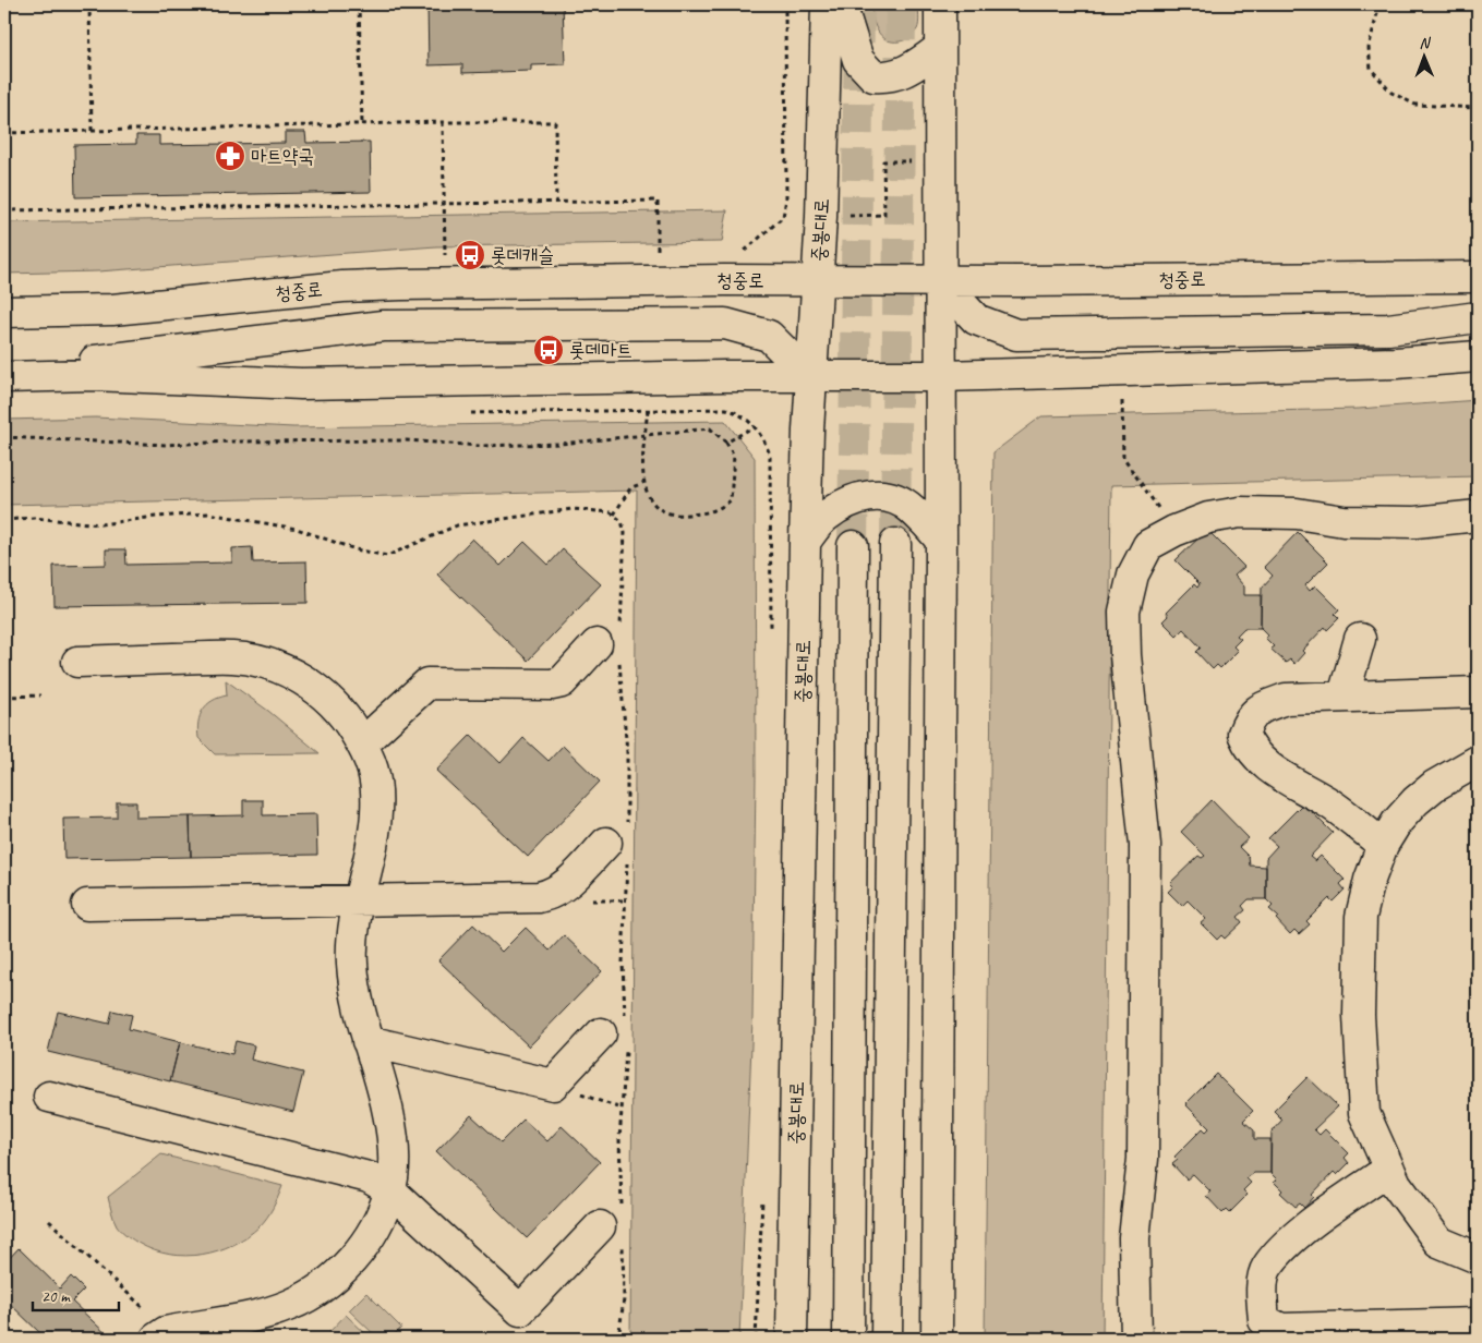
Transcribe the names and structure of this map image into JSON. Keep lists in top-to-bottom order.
{
  "streets": {
    "main road": ["중봉대로", "청중로"]
  },
  "crossings": [
    ["중봉대로", "청중로"]
  ],
  "places": {
    "pharmacy": ["마트약국"],
    "bus stop": ["롯데캐슬", "롯데마트"]
  },
  "scale_bar": "20 m",
  "north": "top"
}
